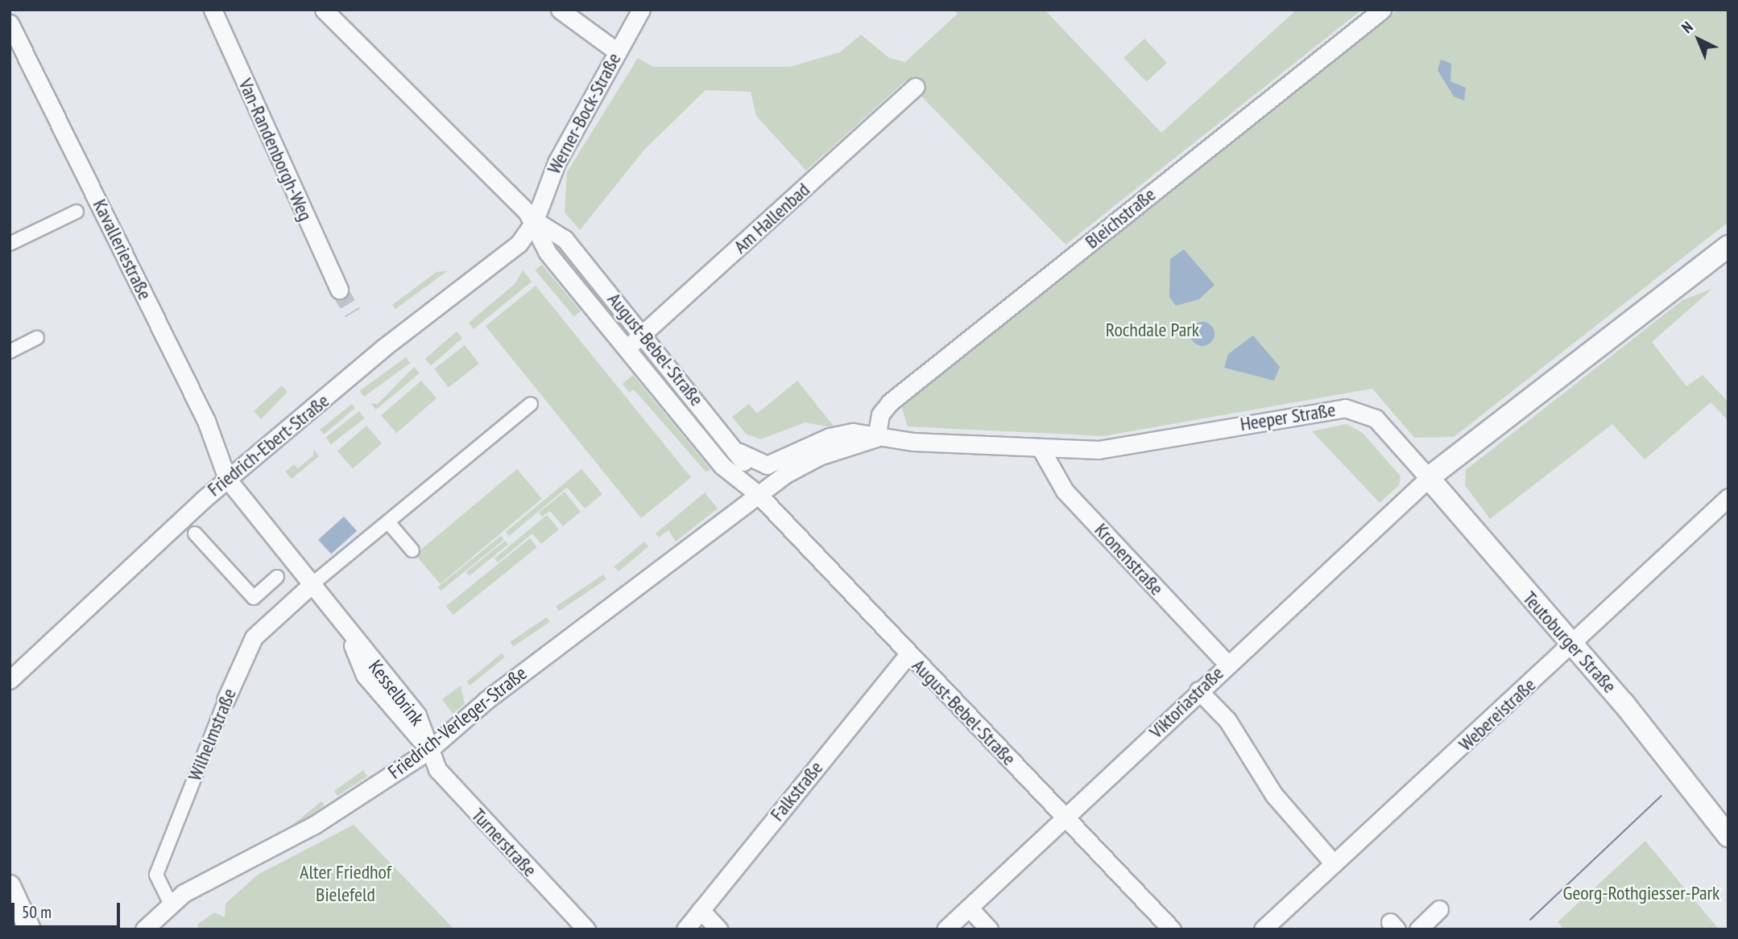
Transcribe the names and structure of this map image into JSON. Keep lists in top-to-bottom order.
{
  "streets": {
    "street": [
      "Werner-Bock-Straße",
      "Van-Randenborgh-Weg",
      "Am Hallenbad",
      "Bleichstraße",
      "Kavalleriestraße",
      "August-Bebel-Straße",
      "Heeper Straße",
      "Friedrich-Ebert-Straße",
      "Kronenstraße",
      "Teutoburger Straße",
      "Kesselbrink",
      "Viktoriastraße",
      "Webereistraße",
      "Friedrich-Verleger-Straße",
      "Wilhelmstraße",
      "Falkstraße",
      "Turnerstraße"
    ]
  },
  "crossings": [
    ["Werner-Bock-Straße", "August-Bebel-Straße"],
    ["Werner-Bock-Straße", "Friedrich-Ebert-Straße"],
    ["Am Hallenbad", "August-Bebel-Straße"],
    ["Bleichstraße", "Heeper Straße"],
    ["Kavalleriestraße", "Friedrich-Ebert-Straße"],
    ["Kavalleriestraße", "Kesselbrink"],
    ["August-Bebel-Straße", "Heeper Straße"],
    ["August-Bebel-Straße", "Friedrich-Ebert-Straße"],
    ["August-Bebel-Straße", "Viktoriastraße"],
    ["August-Bebel-Straße", "Friedrich-Verleger-Straße"],
    ["August-Bebel-Straße", "Falkstraße"],
    ["Heeper Straße", "Kronenstraße"],
    ["Heeper Straße", "Teutoburger Straße"],
    ["Heeper Straße", "Viktoriastraße"],
    ["Heeper Straße", "Friedrich-Verleger-Straße"],
    ["Friedrich-Ebert-Straße", "Kesselbrink"],
    ["Kronenstraße", "Viktoriastraße"],
    ["Teutoburger Straße", "Viktoriastraße"],
    ["Teutoburger Straße", "Webereistraße"],
    ["Kesselbrink", "Friedrich-Verleger-Straße"],
    ["Kesselbrink", "Wilhelmstraße"],
    ["Kesselbrink", "Turnerstraße"],
    ["Friedrich-Verleger-Straße", "Wilhelmstraße"],
    ["Friedrich-Verleger-Straße", "Turnerstraße"]
  ],
  "parks": ["Rochdale Park", "Alter Friedhof Bielefeld", "Georg-Rothgiesser-Park"],
  "scale_bar": "50 m",
  "north": "top left"
}
